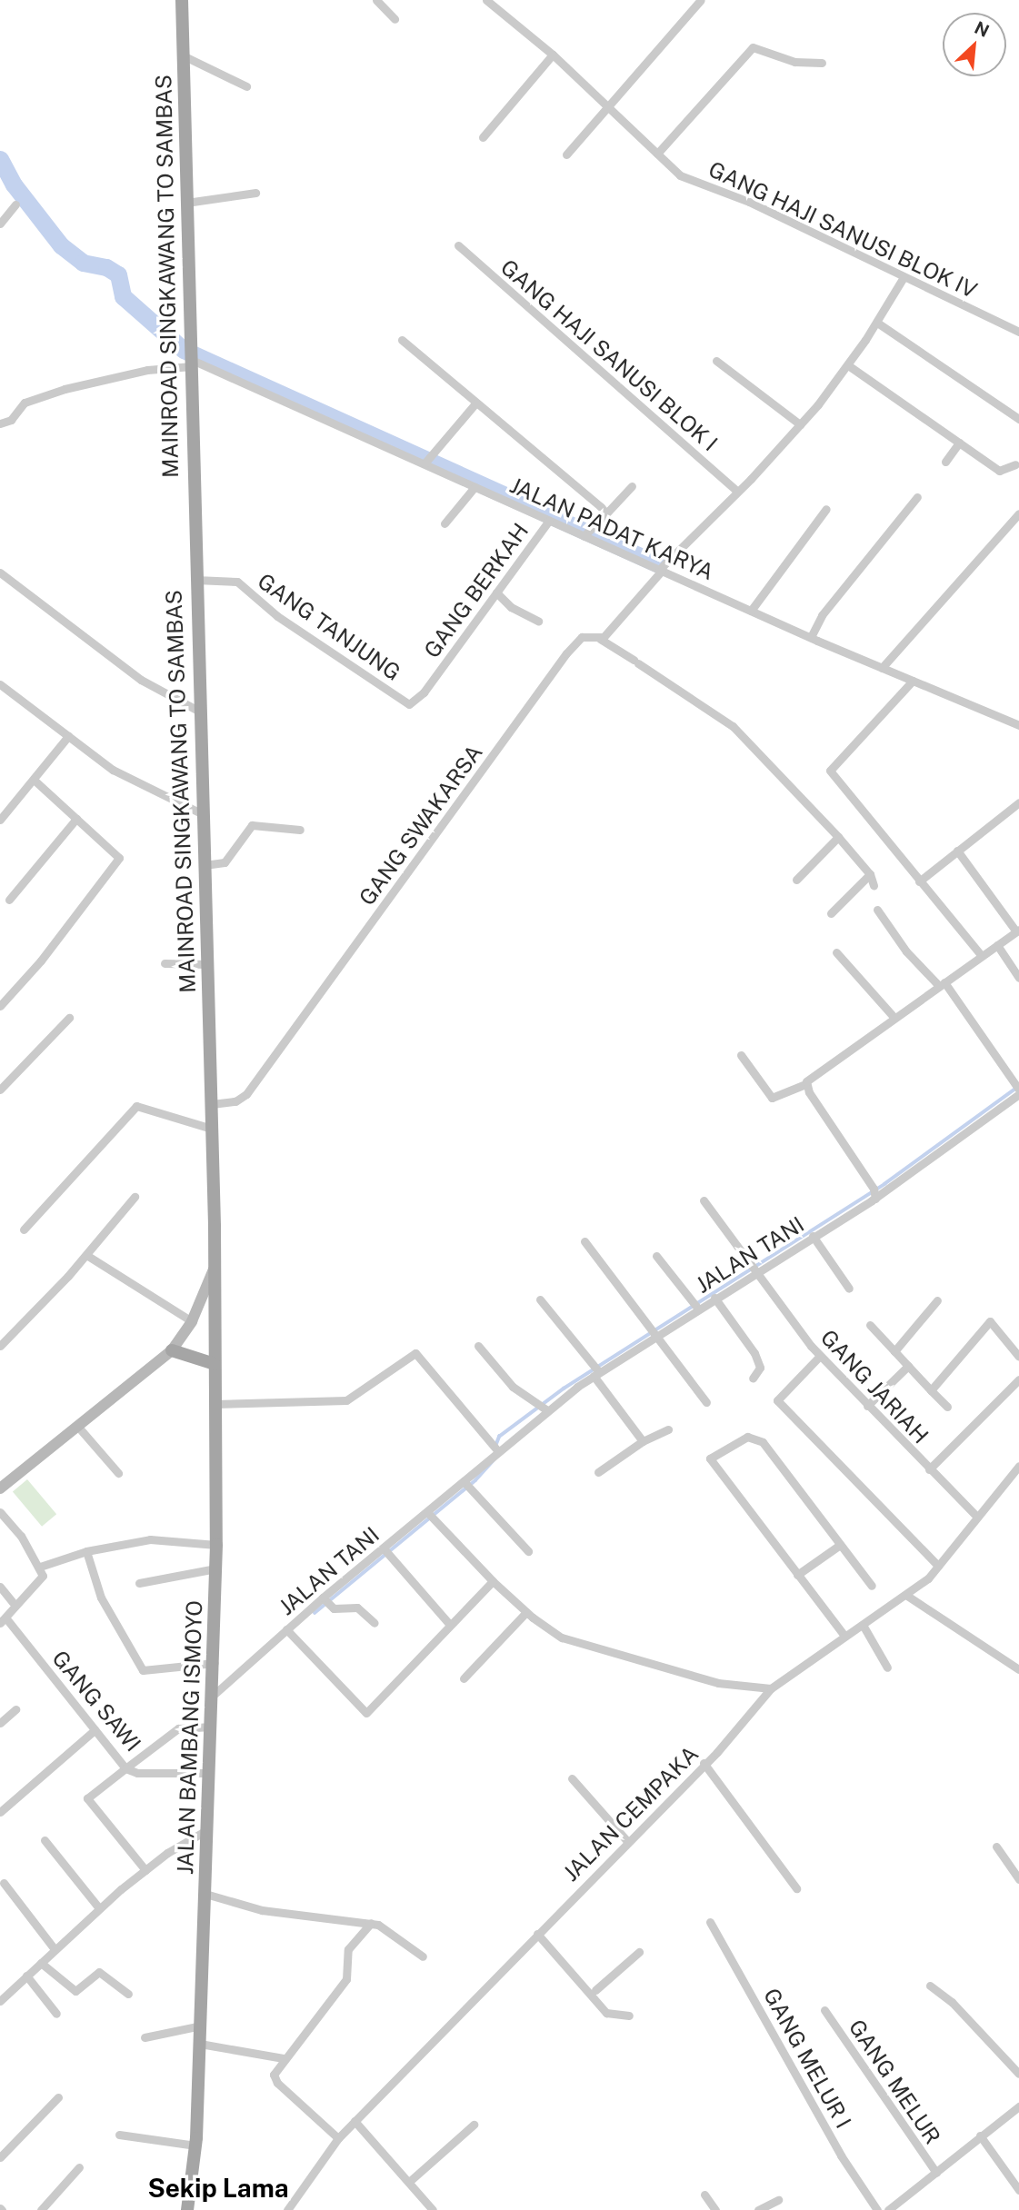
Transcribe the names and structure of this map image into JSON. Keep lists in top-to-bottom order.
{
  "streets": {
    "main road": ["MAINROAD SINGKAWANG TO SAMBAS", "JALAN BAMBANG ISMOYO"],
    "street": [
      "GANG HAJI SANUSI BLOK IV",
      "GANG HAJI SANUSI BLOK I",
      "JALAN PADAT KARYA",
      "GANG BERKAH",
      "GANG TANJUNG",
      "GANG SWAKARSA",
      "JALAN TANI",
      "GANG JARIAH",
      "GANG SAWI",
      "JALAN CEMPAKA",
      "GANG MELUR I",
      "GANG MELUR"
    ]
  },
  "crossings": [
    ["MAINROAD SINGKAWANG TO SAMBAS", "JALAN PADAT KARYA"],
    ["MAINROAD SINGKAWANG TO SAMBAS", "GANG TANJUNG"],
    ["MAINROAD SINGKAWANG TO SAMBAS", "GANG SWAKARSA"],
    ["MAINROAD SINGKAWANG TO SAMBAS", "JALAN BAMBANG ISMOYO"],
    ["JALAN PADAT KARYA", "GANG BERKAH"],
    ["GANG BERKAH", "GANG TANJUNG"],
    ["JALAN TANI", "GANG JARIAH"],
    ["JALAN TANI", "JALAN BAMBANG ISMOYO"],
    ["GANG JARIAH", "JALAN CEMPAKA"],
    ["GANG SAWI", "JALAN BAMBANG ISMOYO"]
  ],
  "districts": ["Sekip Lama"],
  "north": "top right"
}
